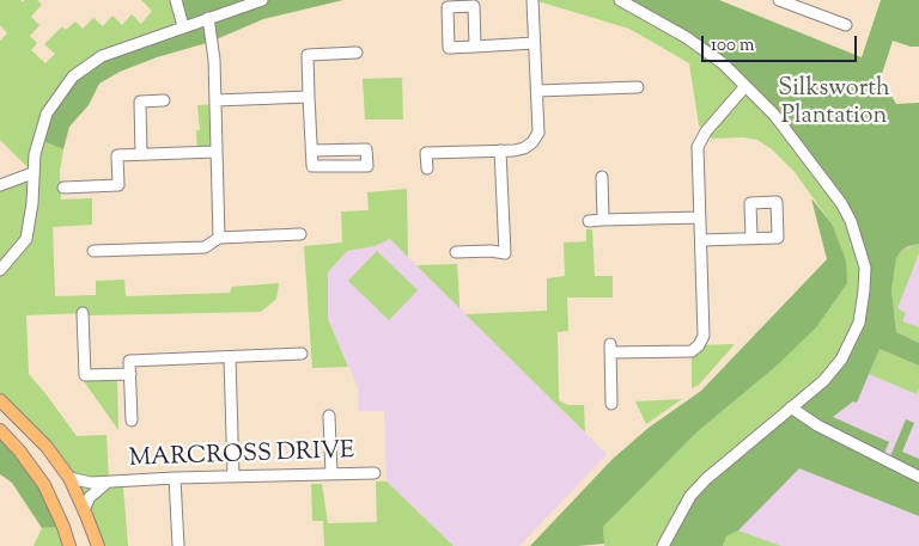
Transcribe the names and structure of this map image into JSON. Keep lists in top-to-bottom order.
{
  "streets": {
    "street": ["MARCROSS DRIVE"]
  },
  "parks": ["Silksworth Plantation"],
  "scale_bar": "100 m"
}
